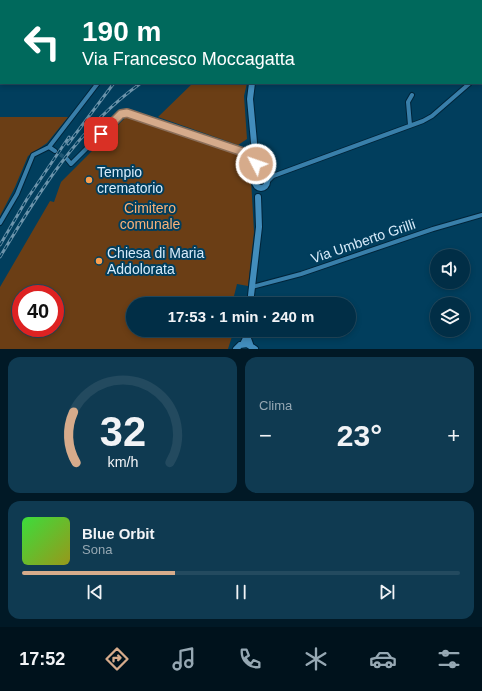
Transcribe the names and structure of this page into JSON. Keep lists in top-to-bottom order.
{
  "streets": {
    "street": ["Via Umberto Grilli"]
  },
  "parks": ["Cimitero comunale"],
  "places": ["Tempio crematorio", "Chiesa di Maria Addolorata"],
  "page": {
    "turn": ["190 m", "Via Francesco Moccagatta"],
    "limit": "40",
    "trip": "17:53 · 1 min · 240 m",
    "tile": "Clima",
    "heat": ["−", "23°", "+"],
    "song": ["Blue Orbit", "Sona"],
    "tabs": "17:52",
    "gauge": ["32", "km/h"]
  }
}
